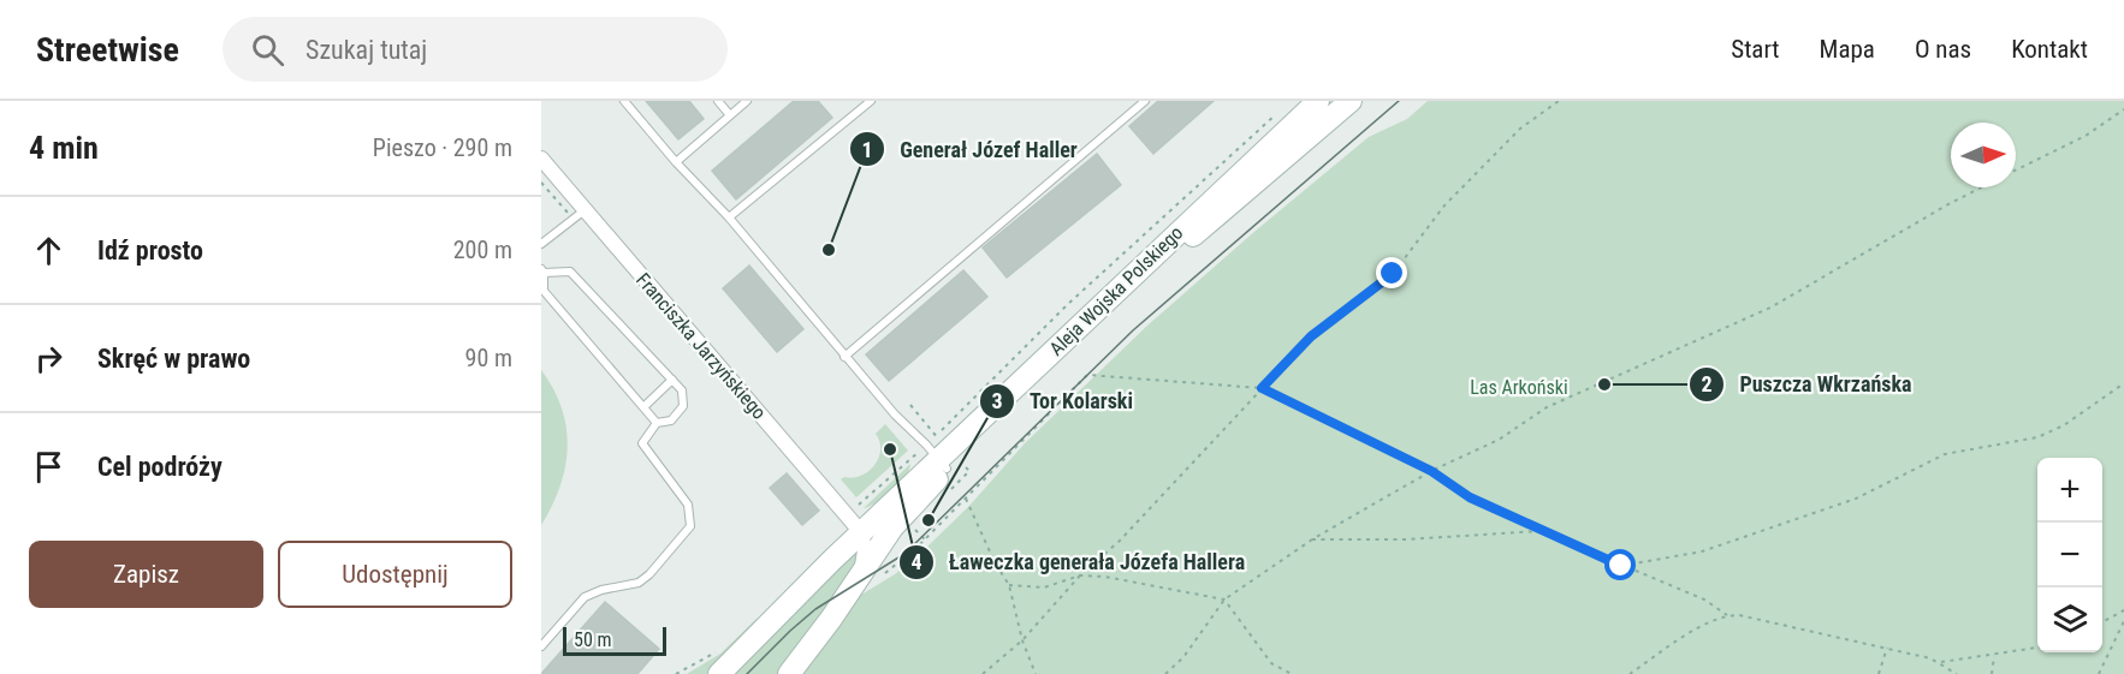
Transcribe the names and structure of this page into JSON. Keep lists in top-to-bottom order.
{
  "streets": {
    "main road": ["Aleja Wojska Polskiego"],
    "street": ["Franciszka Jarzyńskiego"]
  },
  "crossings": [
    ["Aleja Wojska Polskiego", "Franciszka Jarzyńskiego"]
  ],
  "parks": ["Las Arkoński"],
  "places": [
    "Generał Józef Haller",
    "Puszcza Wkrzańska",
    "Ławeczka generała Józefa Hallera",
    "Tor Kolarski"
  ],
  "scale_bar": "50 m",
  "north": "right",
  "page": {
    "header": "Streetwise",
    "search": "Szukaj tutaj",
    "nav": [
      "Start",
      "Mapa",
      "O nas",
      "Kontakt"
    ],
    "heading": ["4 min", "Pieszo · 290 m"],
    "list": [
      ["Idź prosto", "200 m"],
      ["Skręć w prawo", "90 m"],
      "Cel podróży"
    ],
    "map_buttons": ["+", "−"],
    "buttons": ["Zapisz", "Udostępnij"],
    "scale": "50 m"
  }
}
